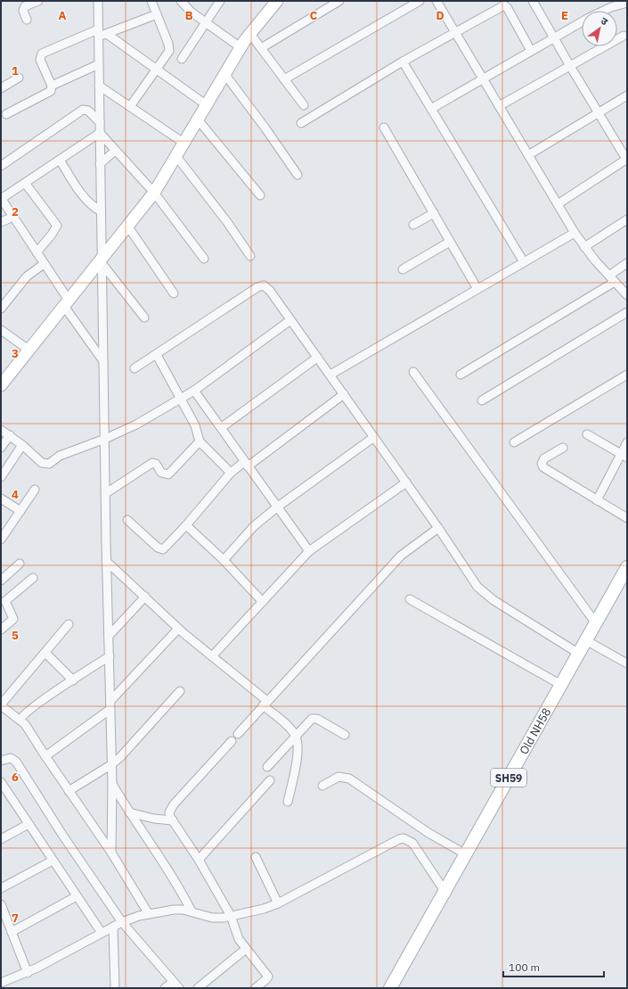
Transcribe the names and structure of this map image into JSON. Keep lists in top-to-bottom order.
{
  "streets": {
    "main road": ["Old NH58", "SH59"]
  },
  "scale_bar": "100 m",
  "north": "top right",
  "grid": {
    "columns": [
      "A",
      "B",
      "C",
      "D",
      "E"
    ],
    "rows": [
      "1",
      "2",
      "3",
      "4",
      "5",
      "6",
      "7"
    ]
  }
}
